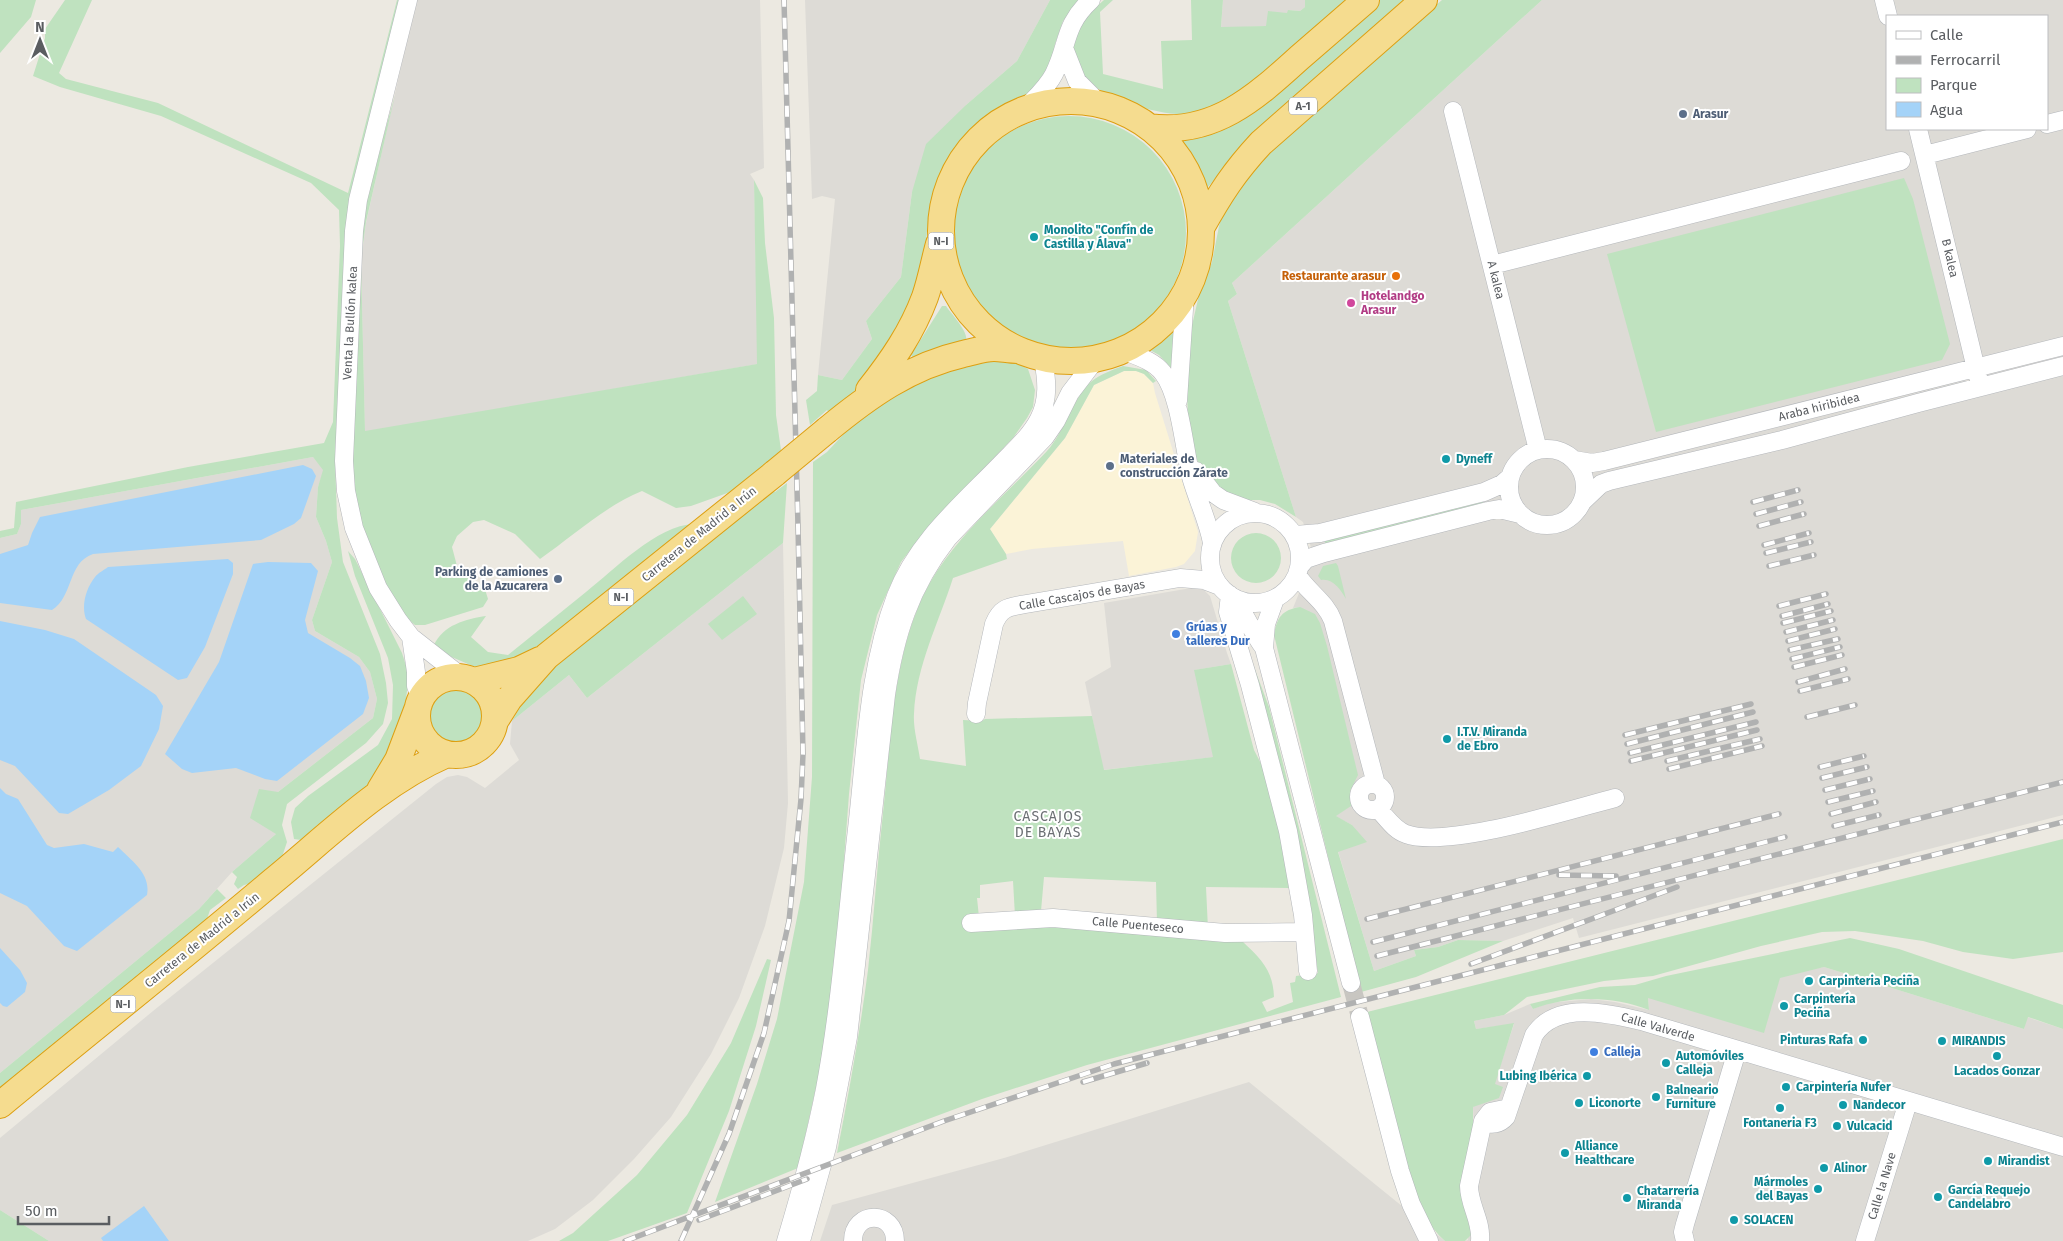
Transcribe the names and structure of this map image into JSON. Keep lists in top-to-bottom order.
{
  "streets": {
    "highway": ["A-1", "N-I", "Carretera de Madrid a Irún"],
    "street": [
      "B kalea",
      "A kalea",
      "Venta la Bullón kalea",
      "Araba hiribidea",
      "Calle Cascajos de Bayas",
      "Calle Puenteseco",
      "Calle Valverde",
      "Calle la Nave"
    ]
  },
  "crossings": [
    ["A-1", "N-I"],
    ["N-I", "Carretera de Madrid a Irún"],
    ["B kalea", "Araba hiribidea"],
    ["A kalea", "Araba hiribidea"],
    ["Calle Valverde", "Calle la Nave"]
  ],
  "districts": ["CASCAJOS DE BAYAS"],
  "places": [
    "Arasur",
    "Monolito \"Confín de Castilla y Álava\"",
    "Restaurante arasur",
    "Hotelandgo Arasur",
    "Dyneff",
    "Materiales de construcción Zárate",
    "Parking de camiones de la Azucarera",
    "Grúas y talleres Dur",
    "I.T.V. Miranda de Ebro",
    "Carpinteria Peciña",
    "Carpintería Peciña",
    "Pinturas Rafa",
    "MIRANDIS",
    "Calleja",
    "Lacados Gonzar",
    "Automóviles Calleja",
    "Lubing Ibérica",
    "Carpintería Nufer",
    "Balneario Furniture",
    "Liconorte",
    "Nandecor",
    "Fontaneria F3",
    "Vulcacid",
    "Alliance Healthcare",
    "Mirandist",
    "Alinor",
    "Mármoles del Bayas",
    "García Requejo Candelabro",
    "Chatarrería Miranda",
    "SOLACEN"
  ],
  "legend": [
    "Calle",
    "Ferrocarril",
    "Parque",
    "Agua"
  ],
  "scale_bar": "50 m",
  "north": "top"
}
